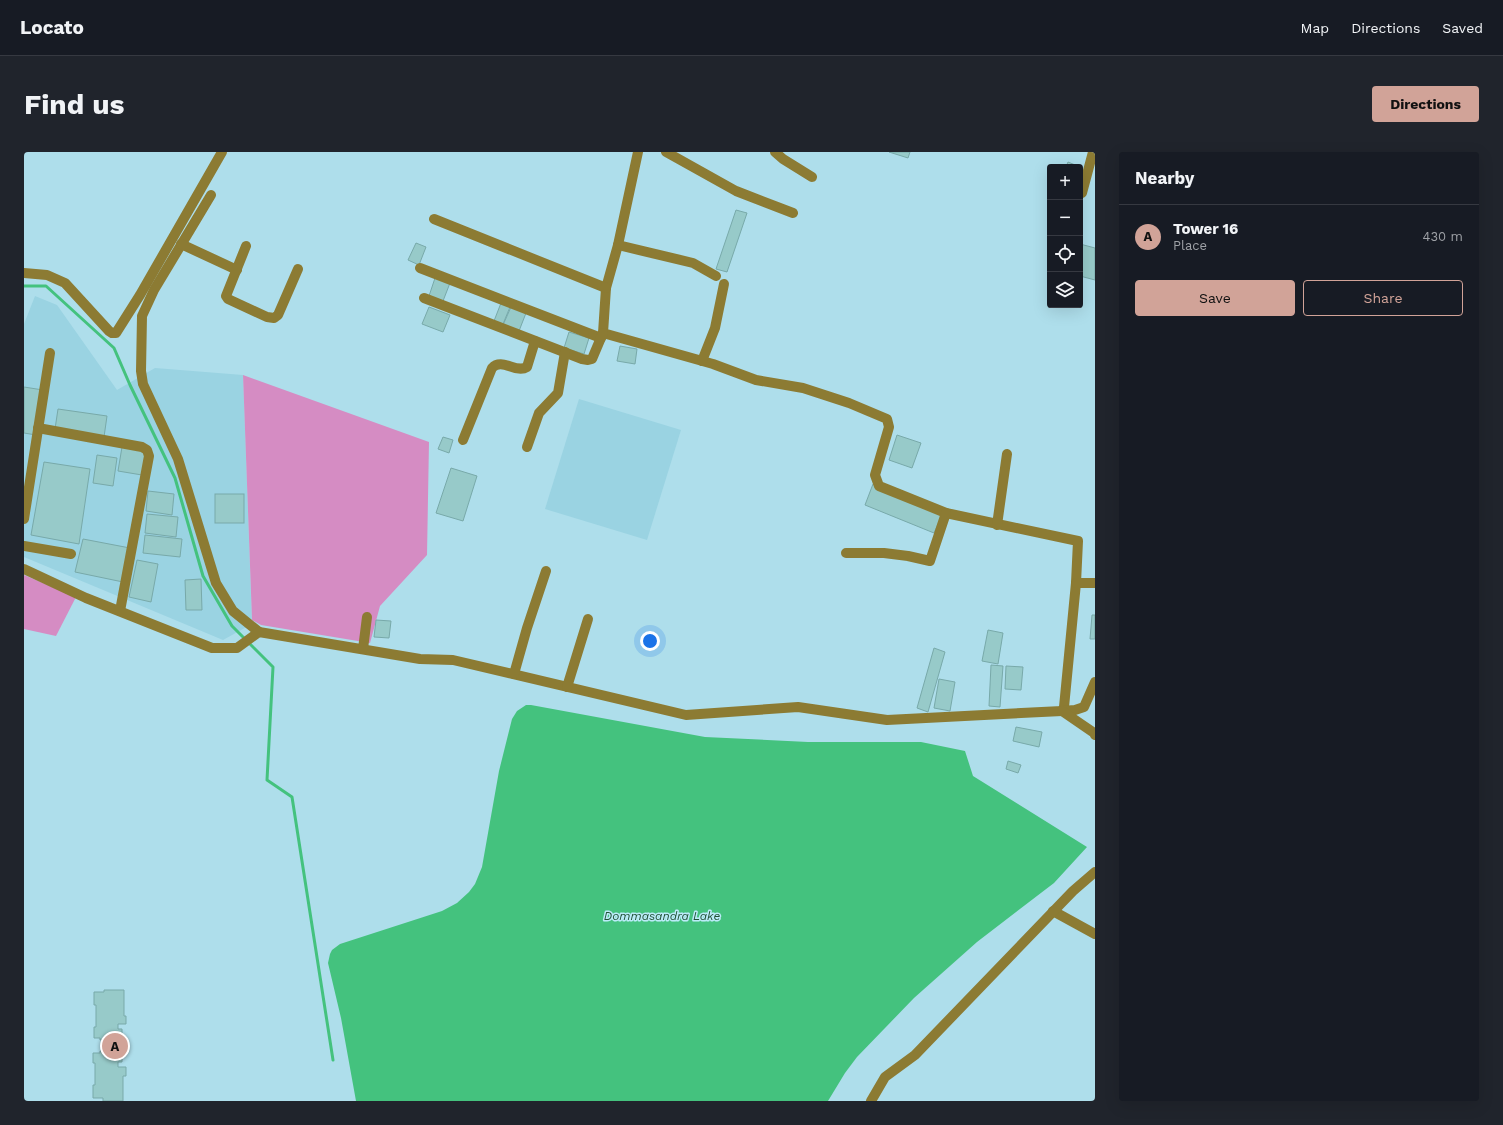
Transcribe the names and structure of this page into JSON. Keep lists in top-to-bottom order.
{
  "water": ["Dommasandra Lake"],
  "page": {
    "header": "Locato",
    "nav": ["Map", "Directions", "Saved"],
    "buttons": [
      "Directions",
      ["Save", "Share"]
    ],
    "title": "Find us",
    "heading": "Nearby",
    "map_buttons": ["+", "−"],
    "list": [
      {
        "mark": "A",
        "name": "Tower 16",
        "note": "Place",
        "value": "430 m"
      }
    ],
    "pins": "A"
  }
}
